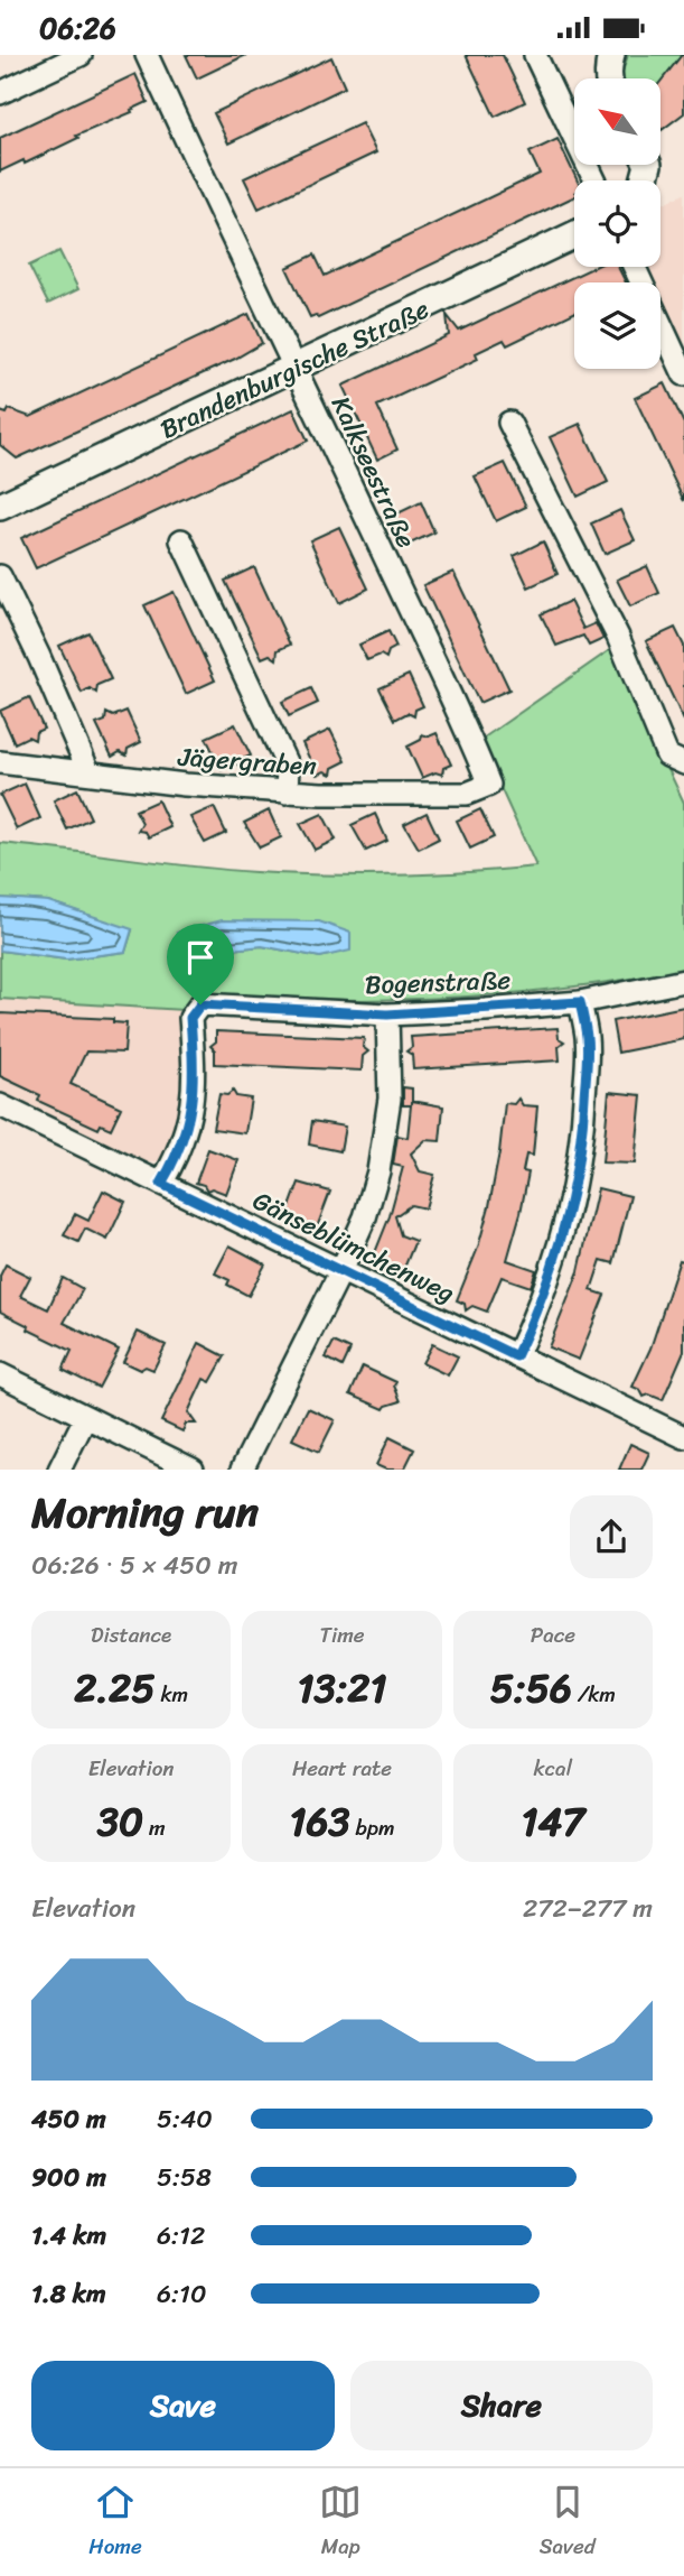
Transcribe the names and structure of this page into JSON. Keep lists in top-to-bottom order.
{
  "streets": {
    "street": [
      "Brandenburgische Straße",
      "Kalkseestraße",
      "Jägergraben",
      "Bogenstraße",
      "Gänseblümchenweg"
    ]
  },
  "crossings": [
    ["Brandenburgische Straße", "Kalkseestraße"],
    ["Kalkseestraße", "Jägergraben"],
    ["Bogenstraße", "Gänseblümchenweg"]
  ],
  "north": "top left",
  "page": {
    "status": "06:26",
    "heading": ["Morning run", "06:26 · 5 × 450 m"],
    "stats": [
      ["Distance", "2.25 km"],
      ["Time", "13:21"],
      ["Pace", "5:56 /km"],
      ["Elevation", "30 m"],
      ["Heart rate", "163 bpm"],
      ["kcal", "147"]
    ],
    "chart": ["Elevation", "272–277 m"],
    "list": [
      {
        "name": "450 m",
        "note": "5:40"
      },
      {
        "name": "900 m",
        "note": "5:58"
      },
      {
        "name": "1.4 km",
        "note": "6:12"
      },
      {
        "name": "1.8 km",
        "note": "6:10"
      }
    ],
    "buttons": ["Save", "Share"],
    "tabs": ["Home", "Map", "Saved"]
  }
}
